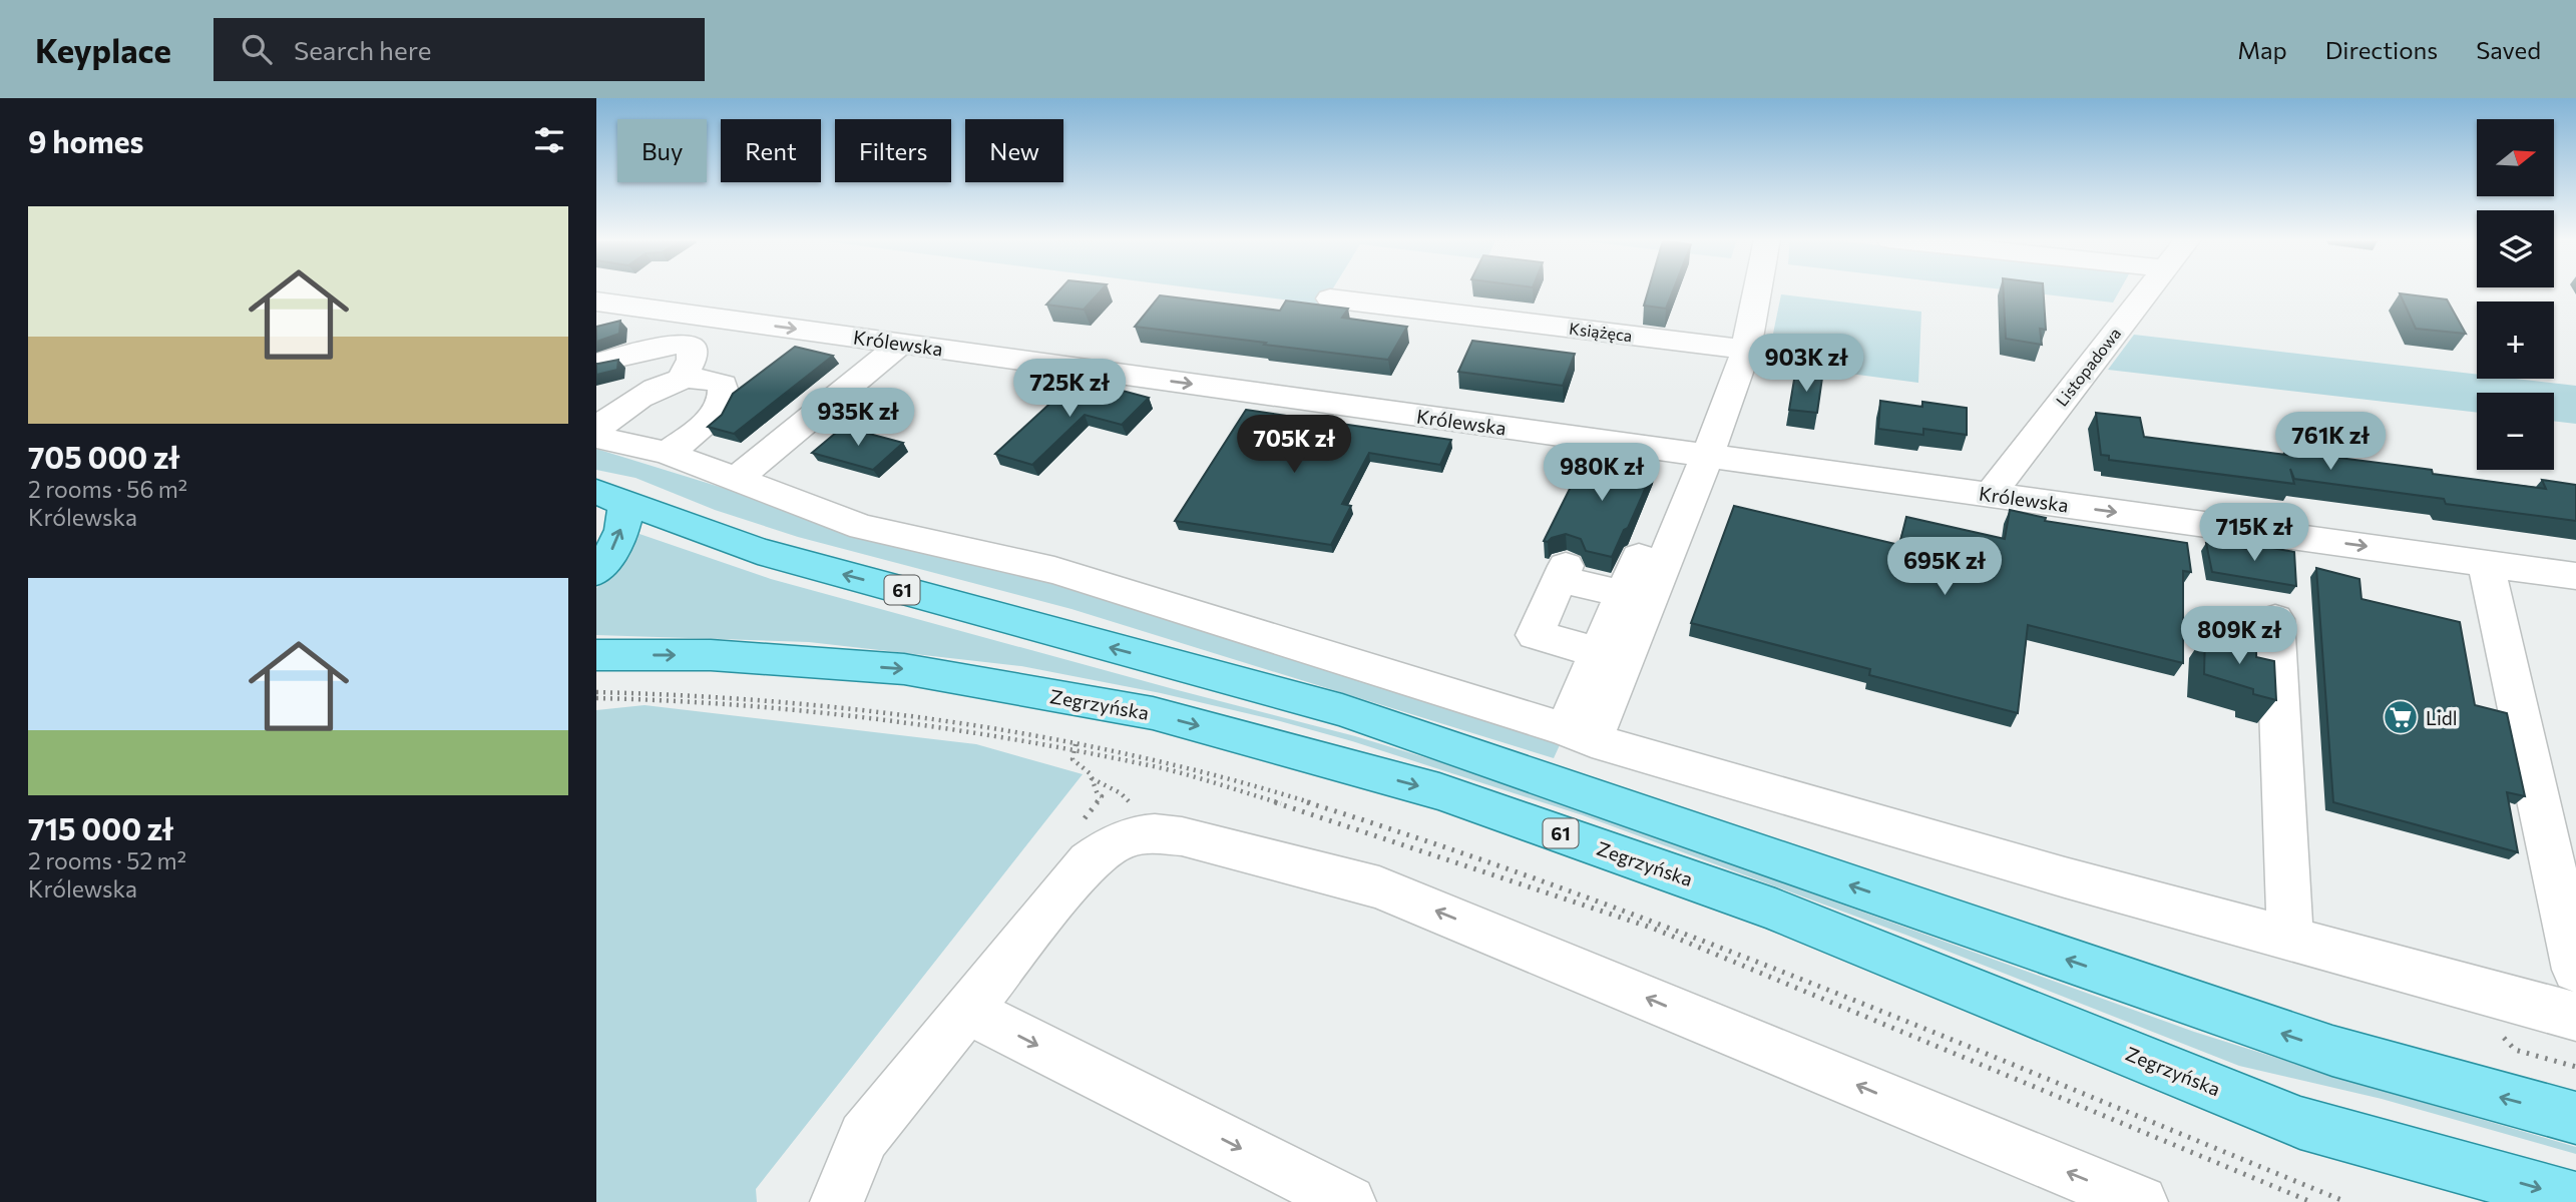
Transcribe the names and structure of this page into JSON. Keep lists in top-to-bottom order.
{
  "streets": {
    "main road": ["61", "Zegrzyńska"],
    "street": ["Książęca", "Królewska", "Listopadowa"]
  },
  "crossings": [
    ["Królewska", "Listopadowa"]
  ],
  "places": {
    "supermarket": ["Lidl"]
  },
  "north": "right",
  "page": {
    "header": "Keyplace",
    "search": "Search here",
    "nav": ["Map", "Directions", "Saved"],
    "heading": "9 homes",
    "map_buttons": ["+", "−"],
    "chip": [
      "Buy",
      "Rent",
      "Filters",
      "New"
    ],
    "list": [
      {
        "name": "705 000 zł",
        "note": "2 rooms · 56 m² · Królewska"
      },
      {
        "name": "715 000 zł",
        "note": "2 rooms · 52 m² · Królewska"
      }
    ],
    "price": [
      "903K zł",
      "725K zł",
      "935K zł",
      "761K zł",
      "705K zł",
      "980K zł",
      "715K zł",
      "695K zł",
      "809K zł"
    ]
  }
}
